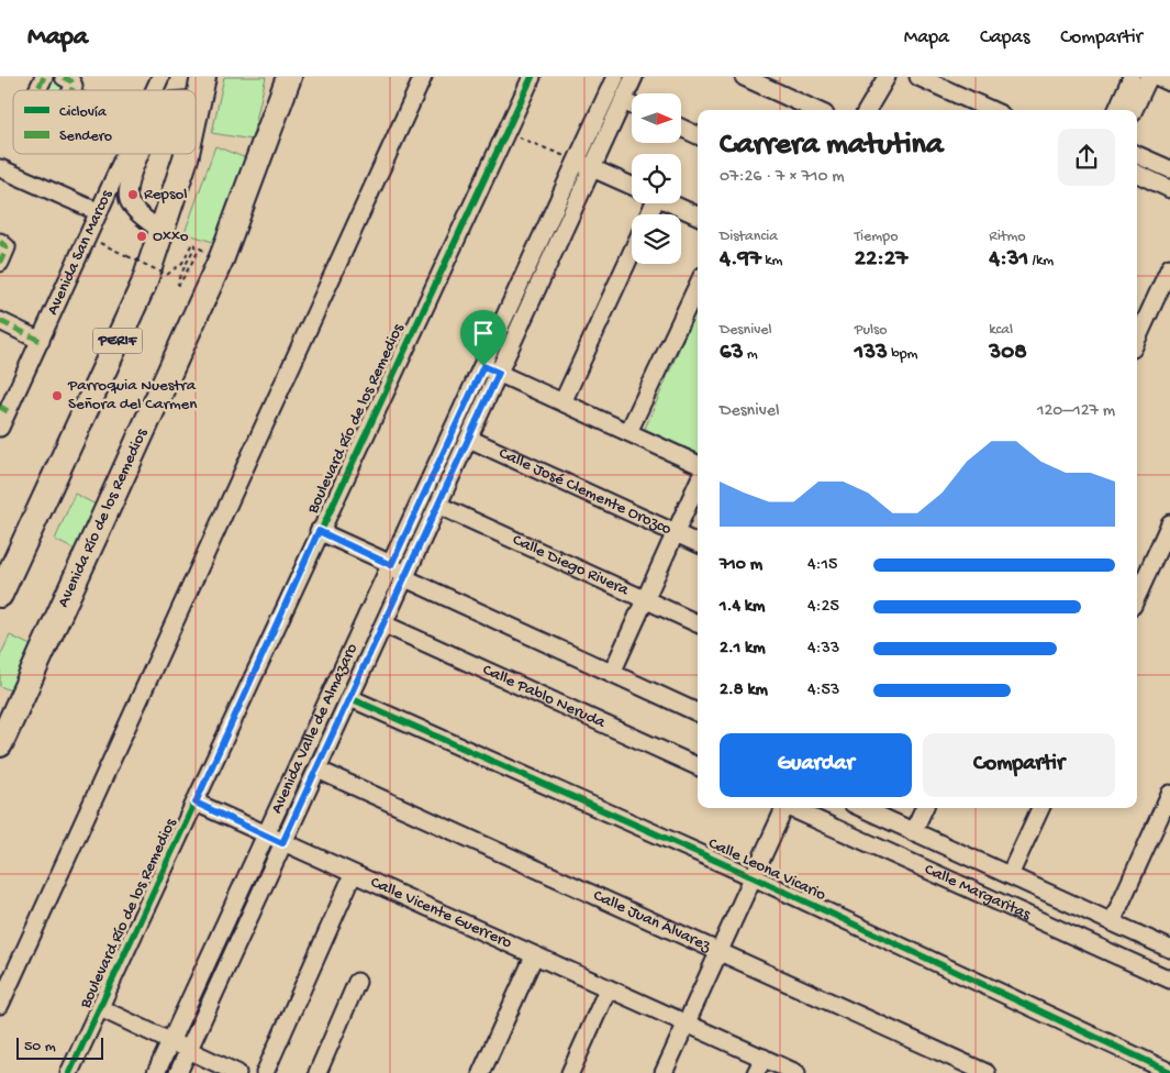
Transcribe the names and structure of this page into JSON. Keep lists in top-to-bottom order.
{
  "streets": {
    "highway": ["PERIF", "Avenida Río de los Remedios"],
    "street": [
      "Avenida San Marcos",
      "Boulevard Río de los Remedios",
      "Calle José Clemente Orozco",
      "Calle Diego Rivera",
      "Calle Pablo Neruda",
      "Avenida Valle de Almazaro",
      "Calle Leona Vicario",
      "Calle Margaritas",
      "Calle Vicente Guerrero",
      "Calle Juan Álvarez"
    ]
  },
  "crossings": [
    ["Boulevard Río de los Remedios", "Calle Vicente Guerrero"],
    ["Calle José Clemente Orozco", "Avenida Valle de Almazaro"],
    ["Calle Diego Rivera", "Avenida Valle de Almazaro"],
    ["Calle Pablo Neruda", "Avenida Valle de Almazaro"],
    ["Avenida Valle de Almazaro", "Calle Leona Vicario"],
    ["Avenida Valle de Almazaro", "Calle Vicente Guerrero"],
    ["Avenida Valle de Almazaro", "Calle Juan Álvarez"]
  ],
  "places": ["Repsol", "Oxxo", "Parroquia Nuestra Señora del Carmen"],
  "legend": ["Ciclovía", "Sendero"],
  "scale_bar": "50 m",
  "north": "right",
  "page": {
    "header": "Mapa",
    "nav": ["Mapa", "Capas", "Compartir"],
    "heading": ["Carrera matutina", "07:26 · 7 × 710 m"],
    "stats": [
      ["Distancia", "4.97 km"],
      ["Tiempo", "22:27"],
      ["Ritmo", "4:31 /km"],
      ["Desnivel", "63 m"],
      ["Pulso", "133 bpm"],
      ["kcal", "308"]
    ],
    "chart": ["Desnivel", "120–127 m"],
    "list": [
      {
        "name": "710 m",
        "note": "4:15"
      },
      {
        "name": "1.4 km",
        "note": "4:25"
      },
      {
        "name": "2.1 km",
        "note": "4:33"
      },
      {
        "name": "2.8 km",
        "note": "4:53"
      }
    ],
    "buttons": ["Guardar", "Compartir"],
    "scale": "50 m"
  }
}
